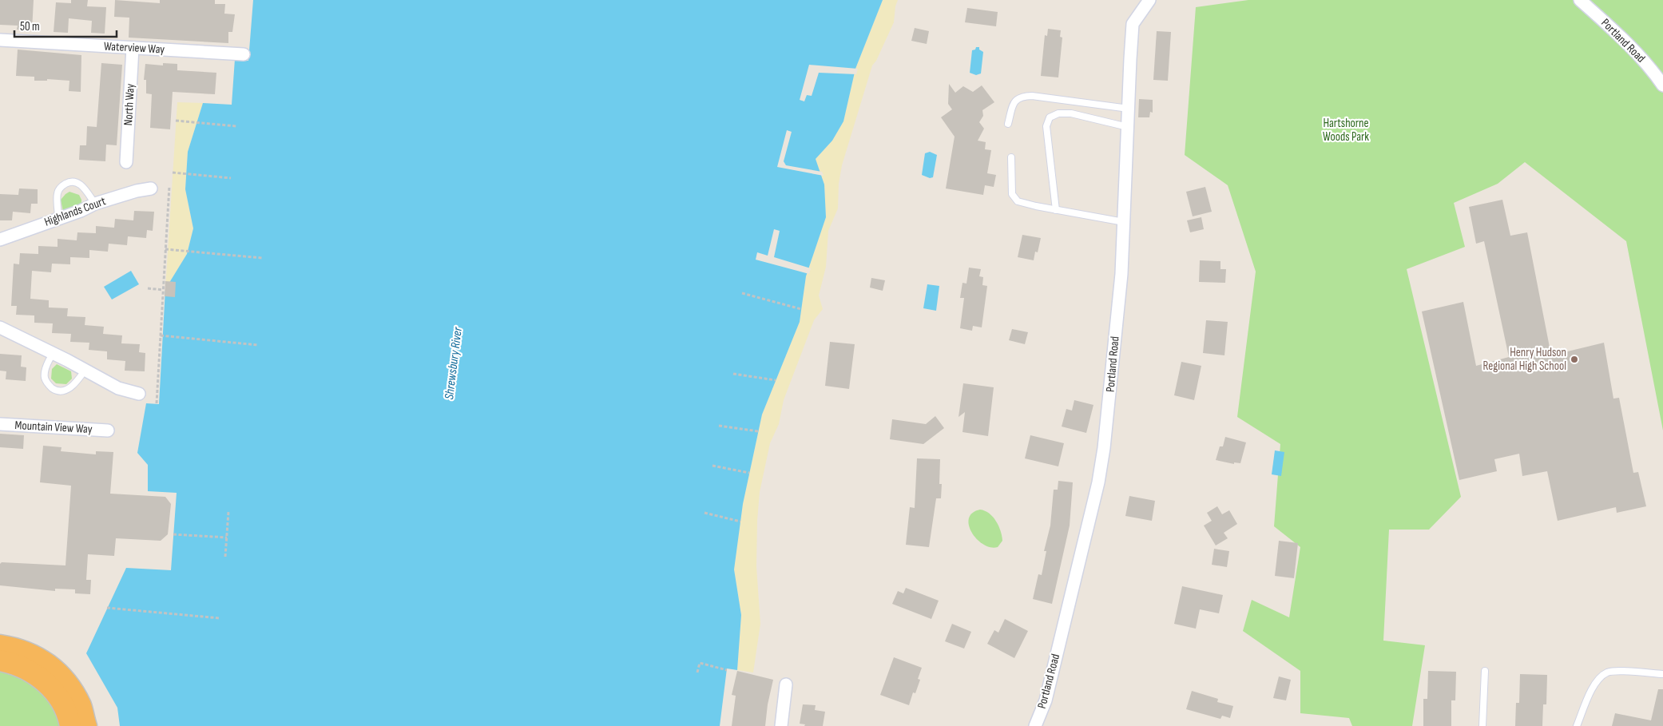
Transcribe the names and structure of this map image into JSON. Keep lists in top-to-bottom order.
{
  "streets": {
    "street": [
      "Portland Road",
      "Waterview Way",
      "North Way",
      "Highlands Court",
      "Mountain View Way"
    ]
  },
  "crossings": [
    ["Waterview Way", "North Way"]
  ],
  "water": ["Shrewsbury River"],
  "parks": ["Hartshorne Woods Park"],
  "places": ["Henry Hudson Regional High School"],
  "scale_bar": "50 m"
}
